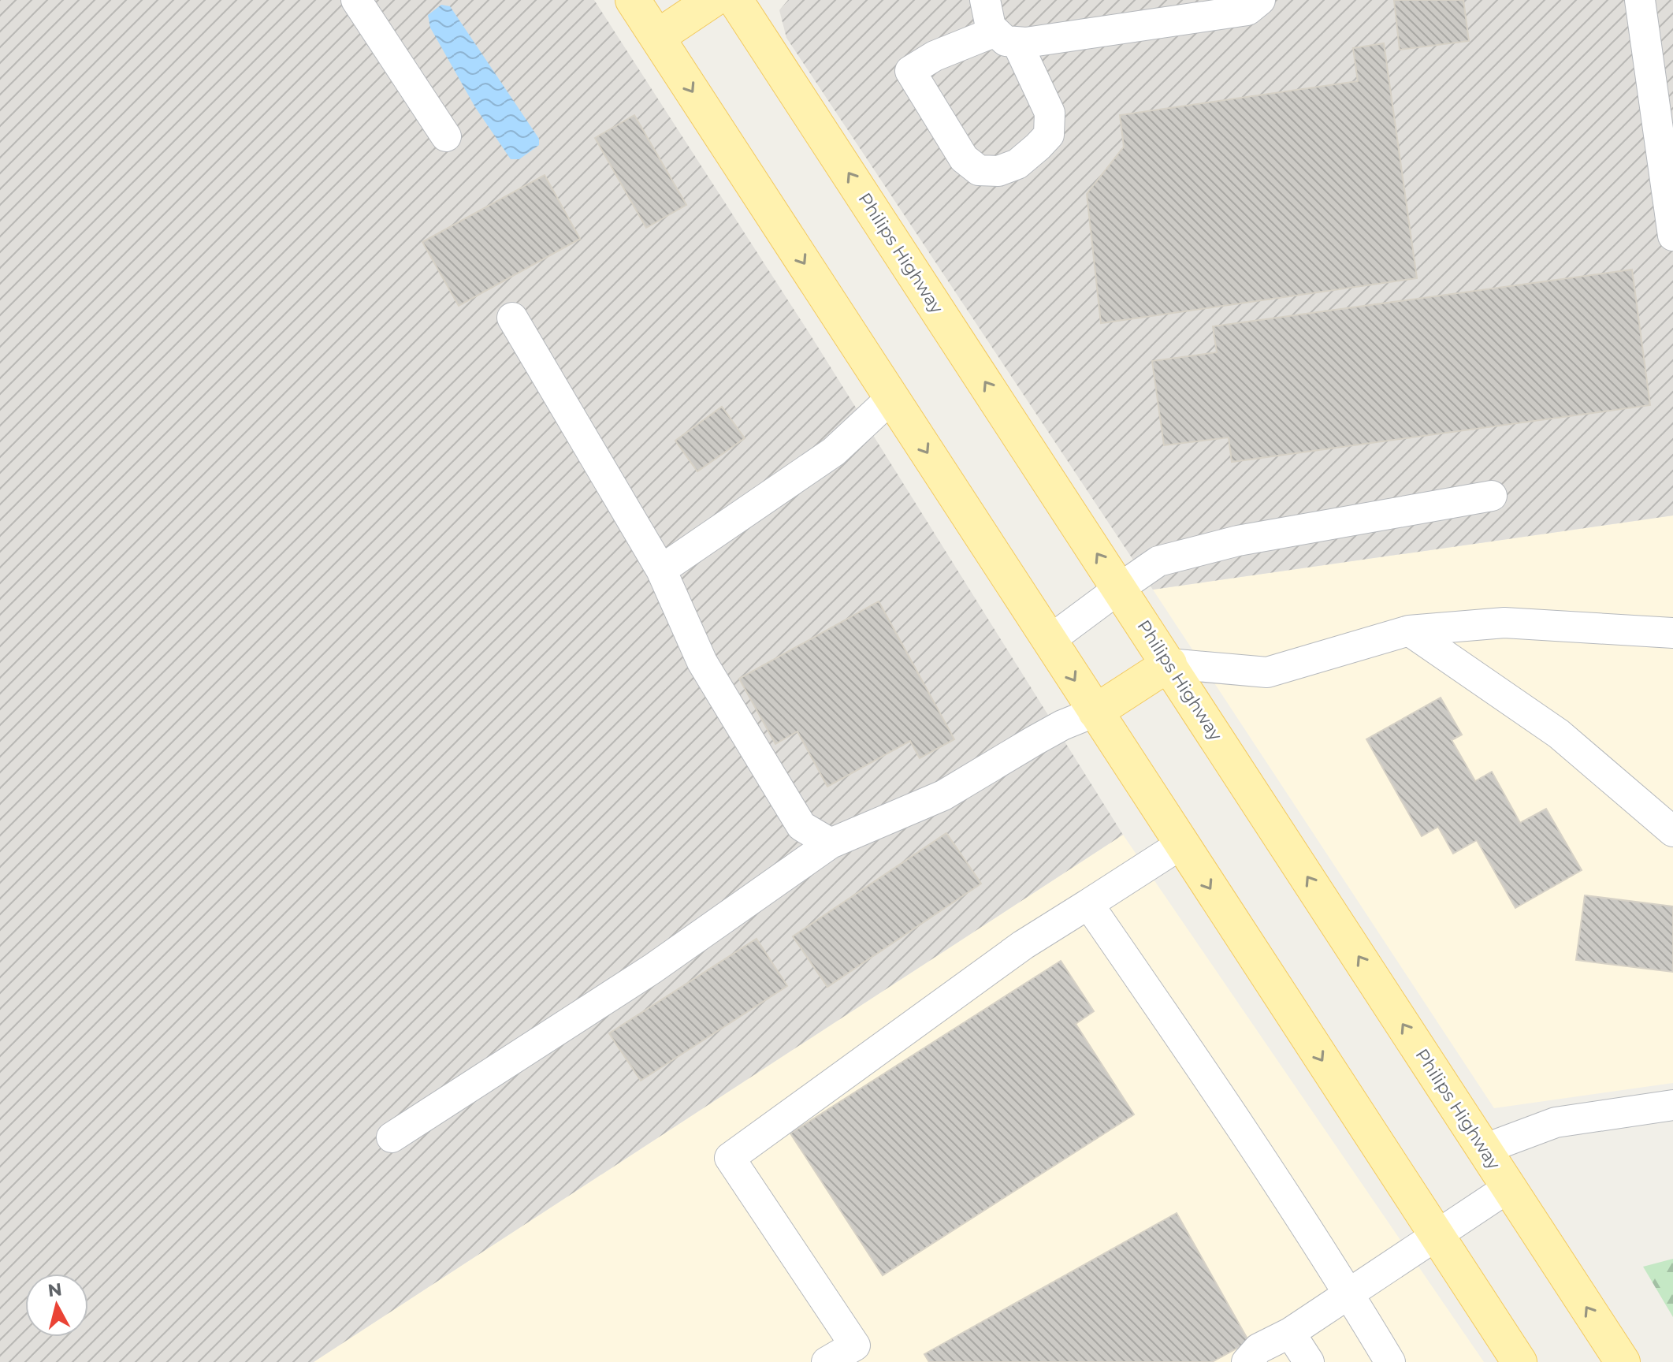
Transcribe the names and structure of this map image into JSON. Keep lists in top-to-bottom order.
{
  "streets": {
    "main road": ["Philips Highway"]
  },
  "north": "top"
}
